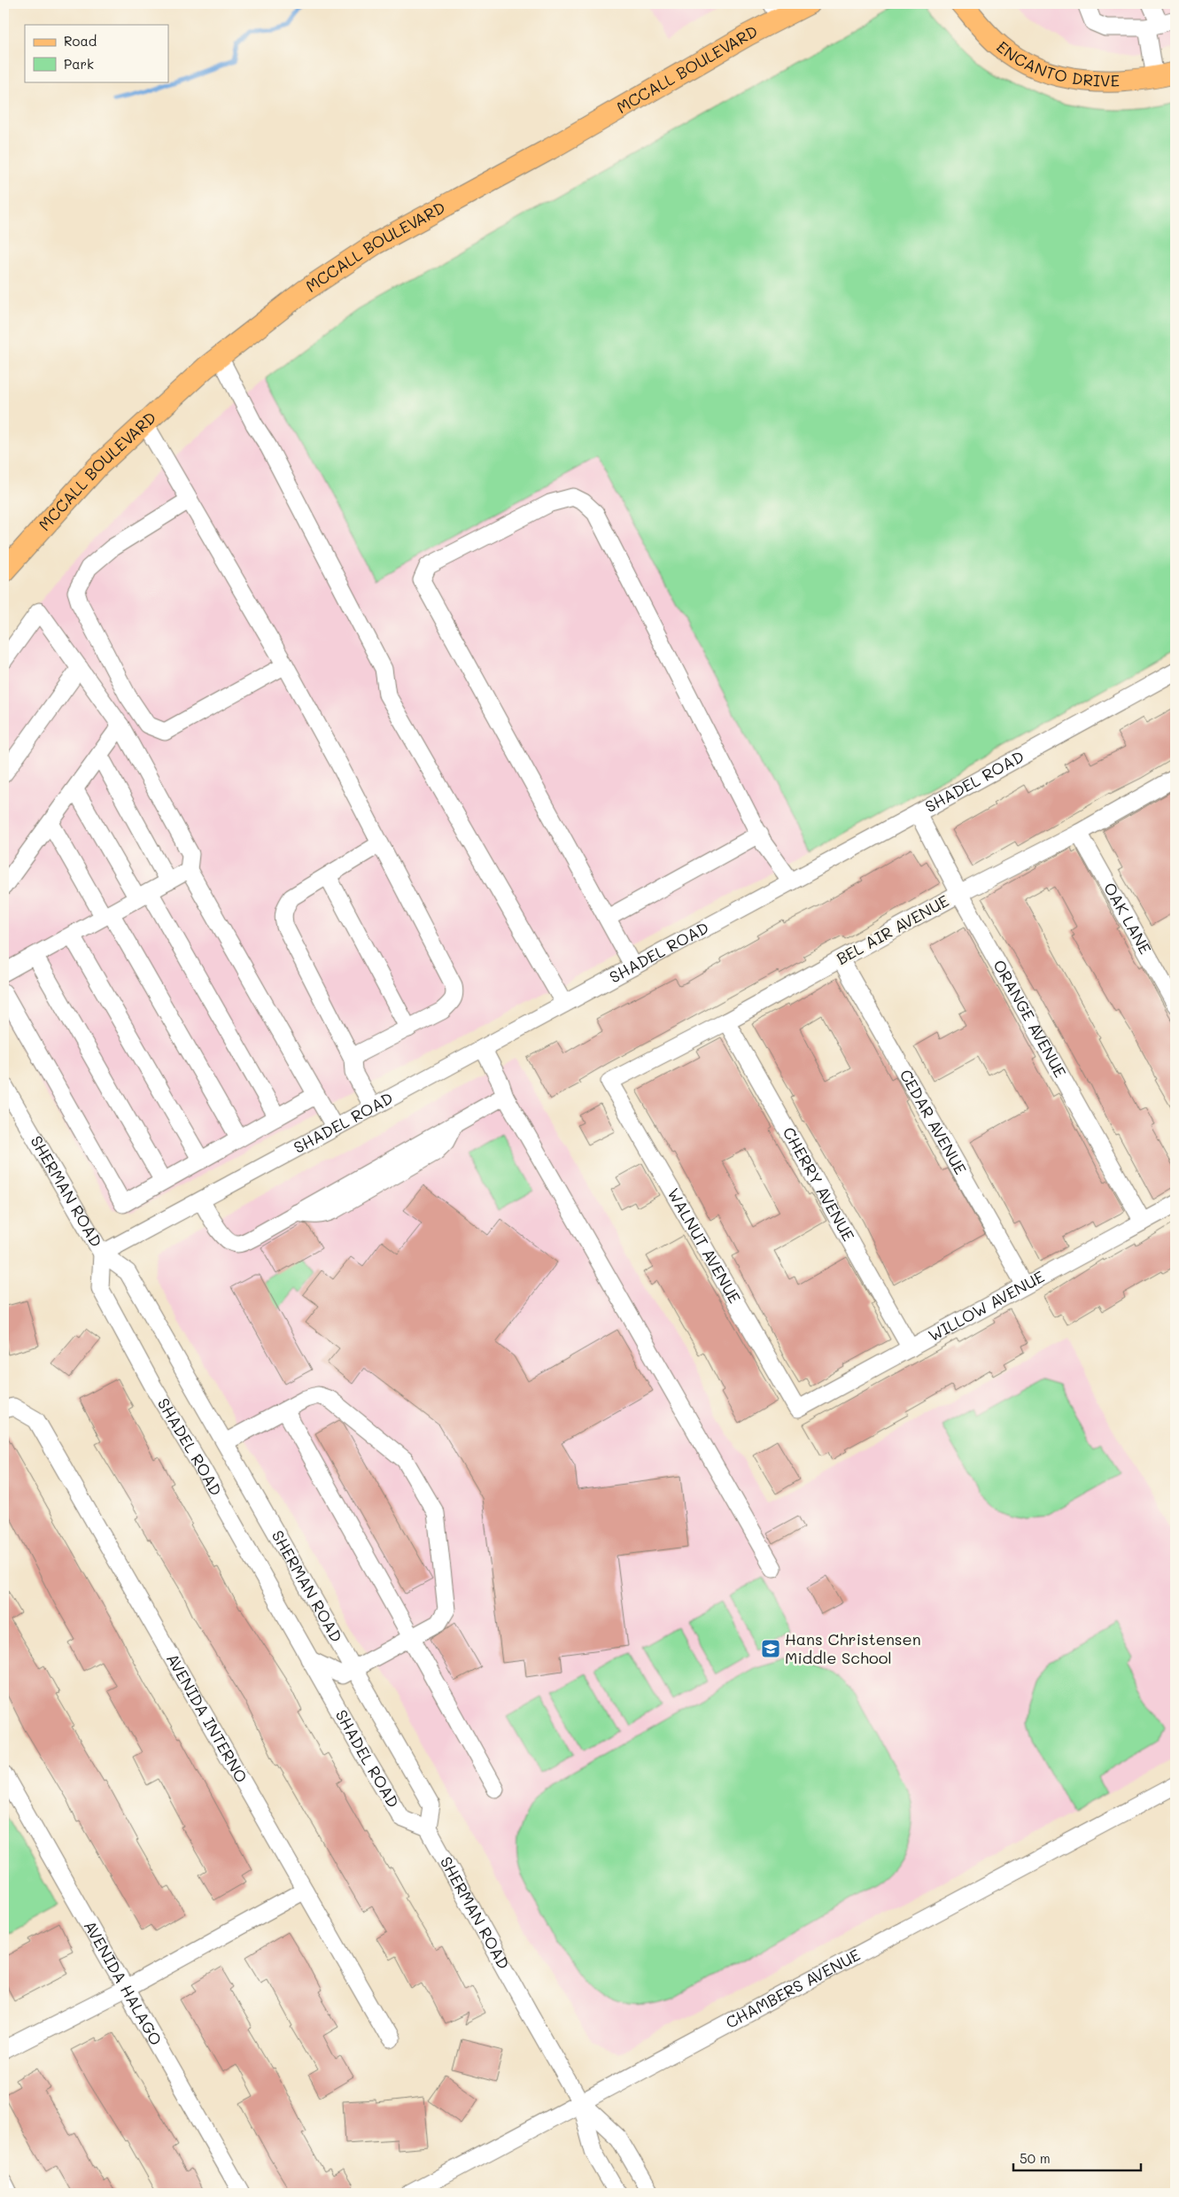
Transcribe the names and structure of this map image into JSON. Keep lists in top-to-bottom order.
{
  "streets": {
    "main road": ["ENCANTO DRIVE", "MCCALL BOULEVARD"],
    "street": [
      "SHADEL ROAD",
      "OAK LANE",
      "BEL AIR AVENUE",
      "ORANGE AVENUE",
      "CEDAR AVENUE",
      "CHERRY AVENUE",
      "SHERMAN ROAD",
      "WALNUT AVENUE",
      "WILLOW AVENUE",
      "AVENIDA INTERNO",
      "AVENIDA HALAGO",
      "CHAMBERS AVENUE"
    ]
  },
  "crossings": [
    ["SHADEL ROAD", "ORANGE AVENUE"],
    ["SHADEL ROAD", "SHERMAN ROAD"],
    ["OAK LANE", "BEL AIR AVENUE"],
    ["BEL AIR AVENUE", "ORANGE AVENUE"],
    ["BEL AIR AVENUE", "CEDAR AVENUE"],
    ["BEL AIR AVENUE", "CHERRY AVENUE"],
    ["BEL AIR AVENUE", "WALNUT AVENUE"],
    ["ORANGE AVENUE", "WILLOW AVENUE"],
    ["CEDAR AVENUE", "WILLOW AVENUE"],
    ["CHERRY AVENUE", "WILLOW AVENUE"],
    ["SHERMAN ROAD", "CHAMBERS AVENUE"],
    ["WALNUT AVENUE", "WILLOW AVENUE"]
  ],
  "places": {
    "school or university": ["Hans Christensen Middle School"]
  },
  "legend": ["Road", "Park"],
  "scale_bar": "50 m"
}
